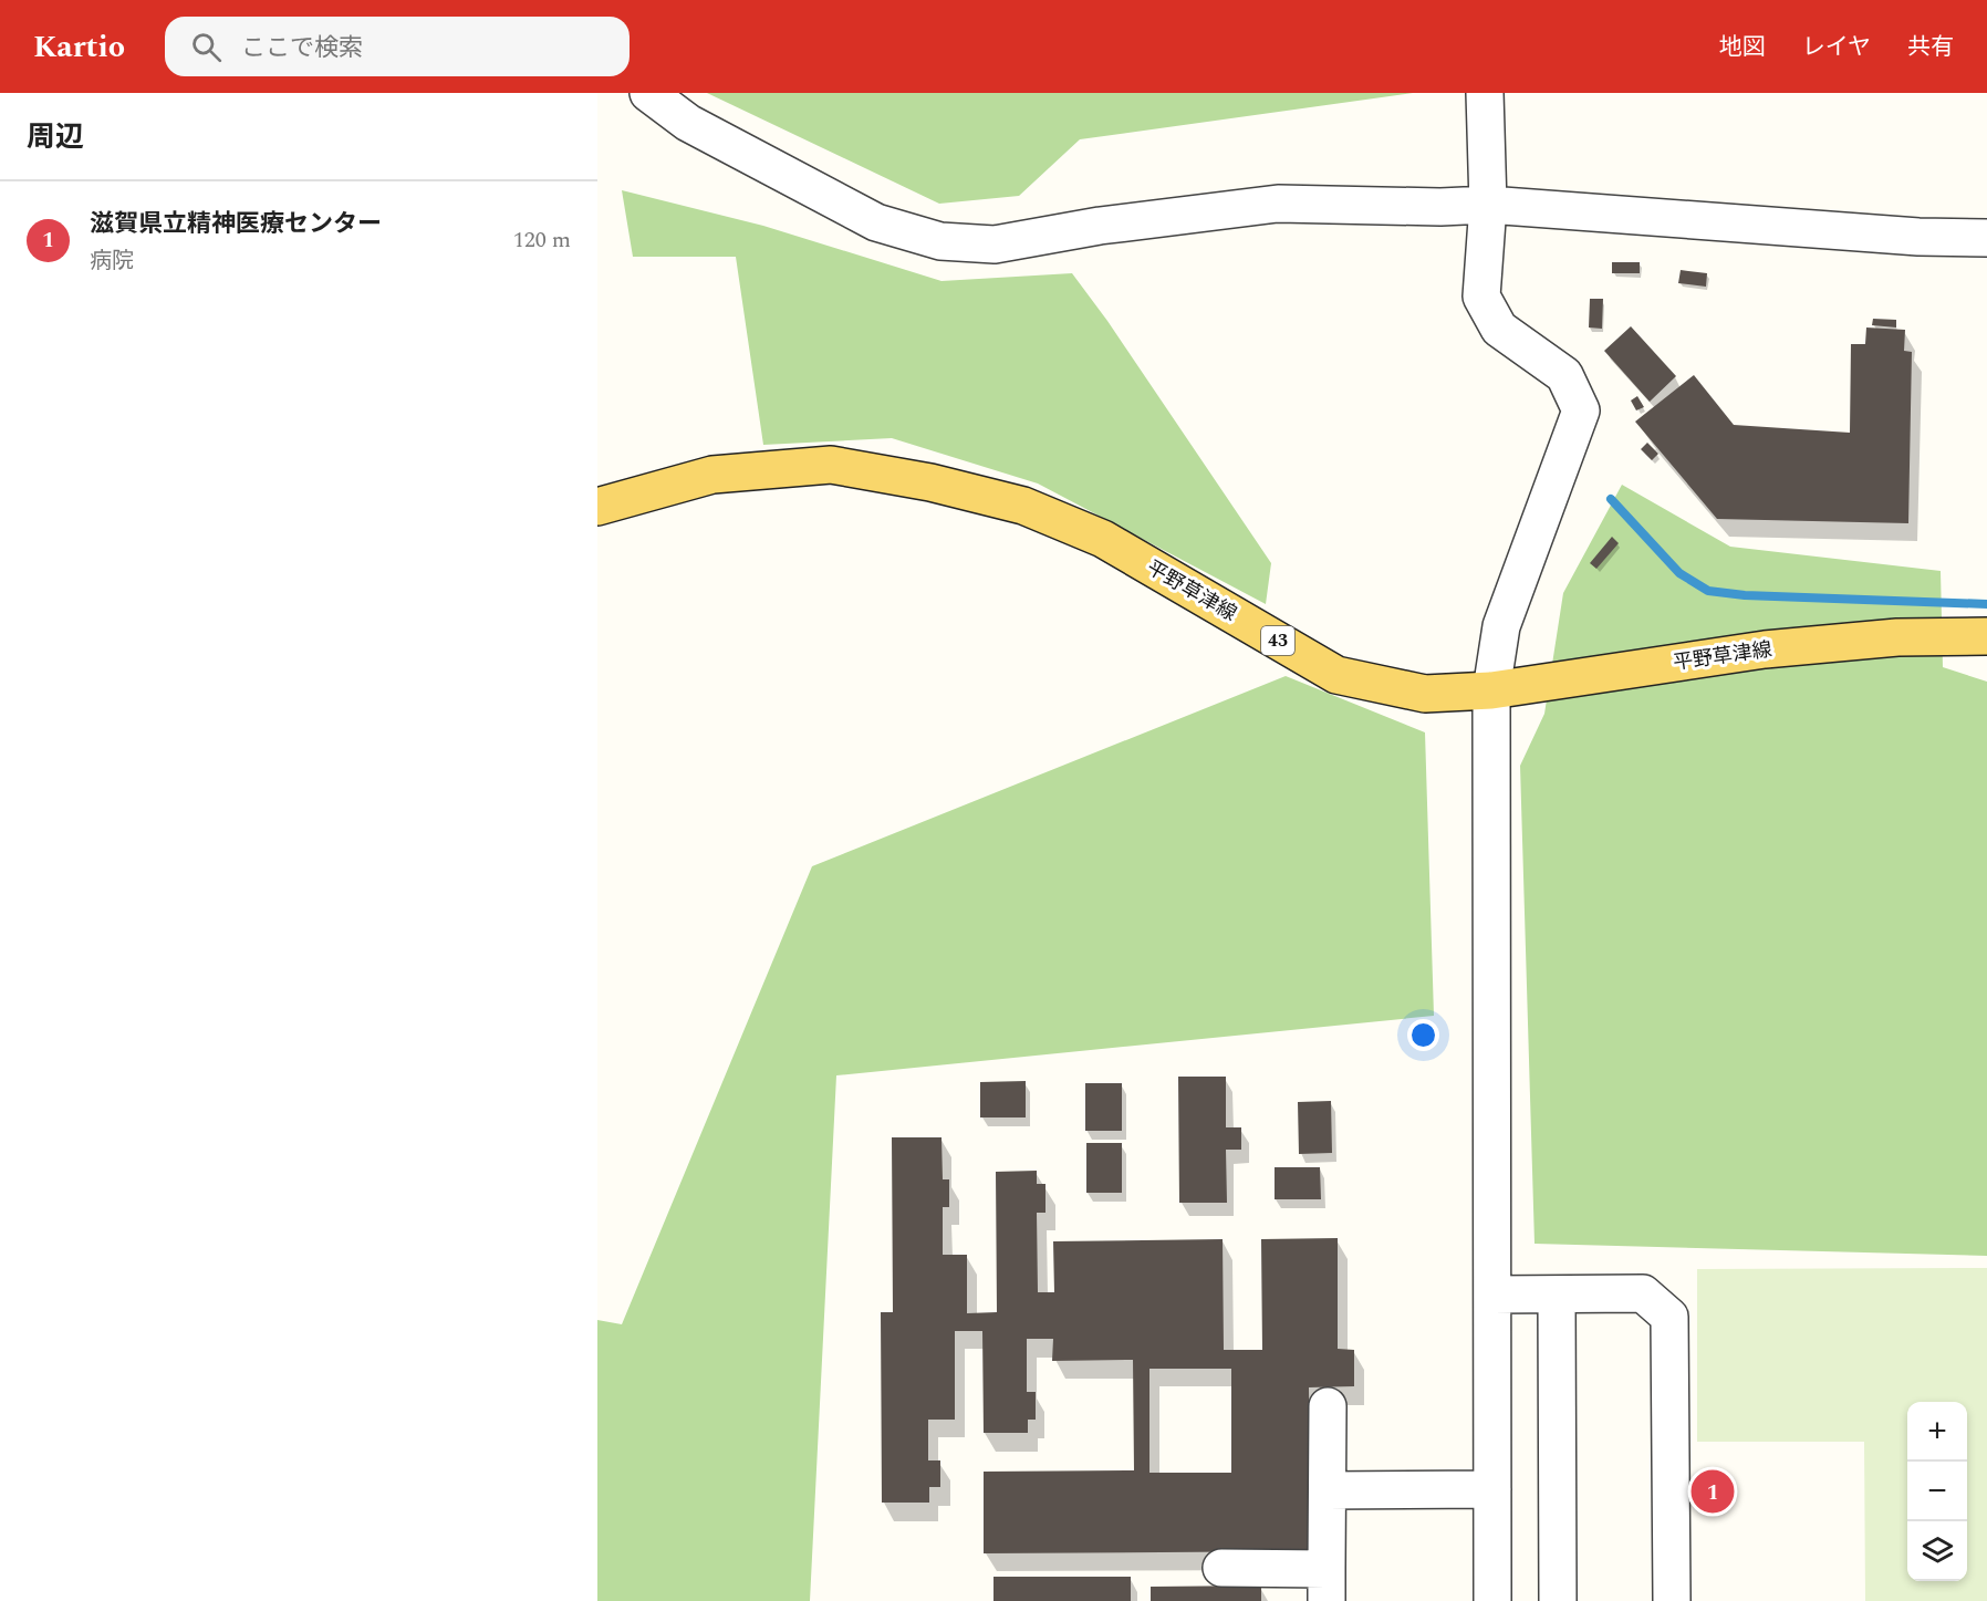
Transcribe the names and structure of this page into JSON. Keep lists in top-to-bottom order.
{
  "streets": {
    "main road": ["平野草津線", "43"]
  },
  "page": {
    "header": "Kartio",
    "search": "ここで検索",
    "nav": ["地図", "レイヤ", "共有"],
    "heading": "周辺",
    "list": [
      {
        "mark": "1",
        "name": "滋賀県立精神医療センター",
        "note": "病院",
        "value": "120 m"
      }
    ],
    "map_buttons": ["+", "−"],
    "pins": "1"
  }
}
